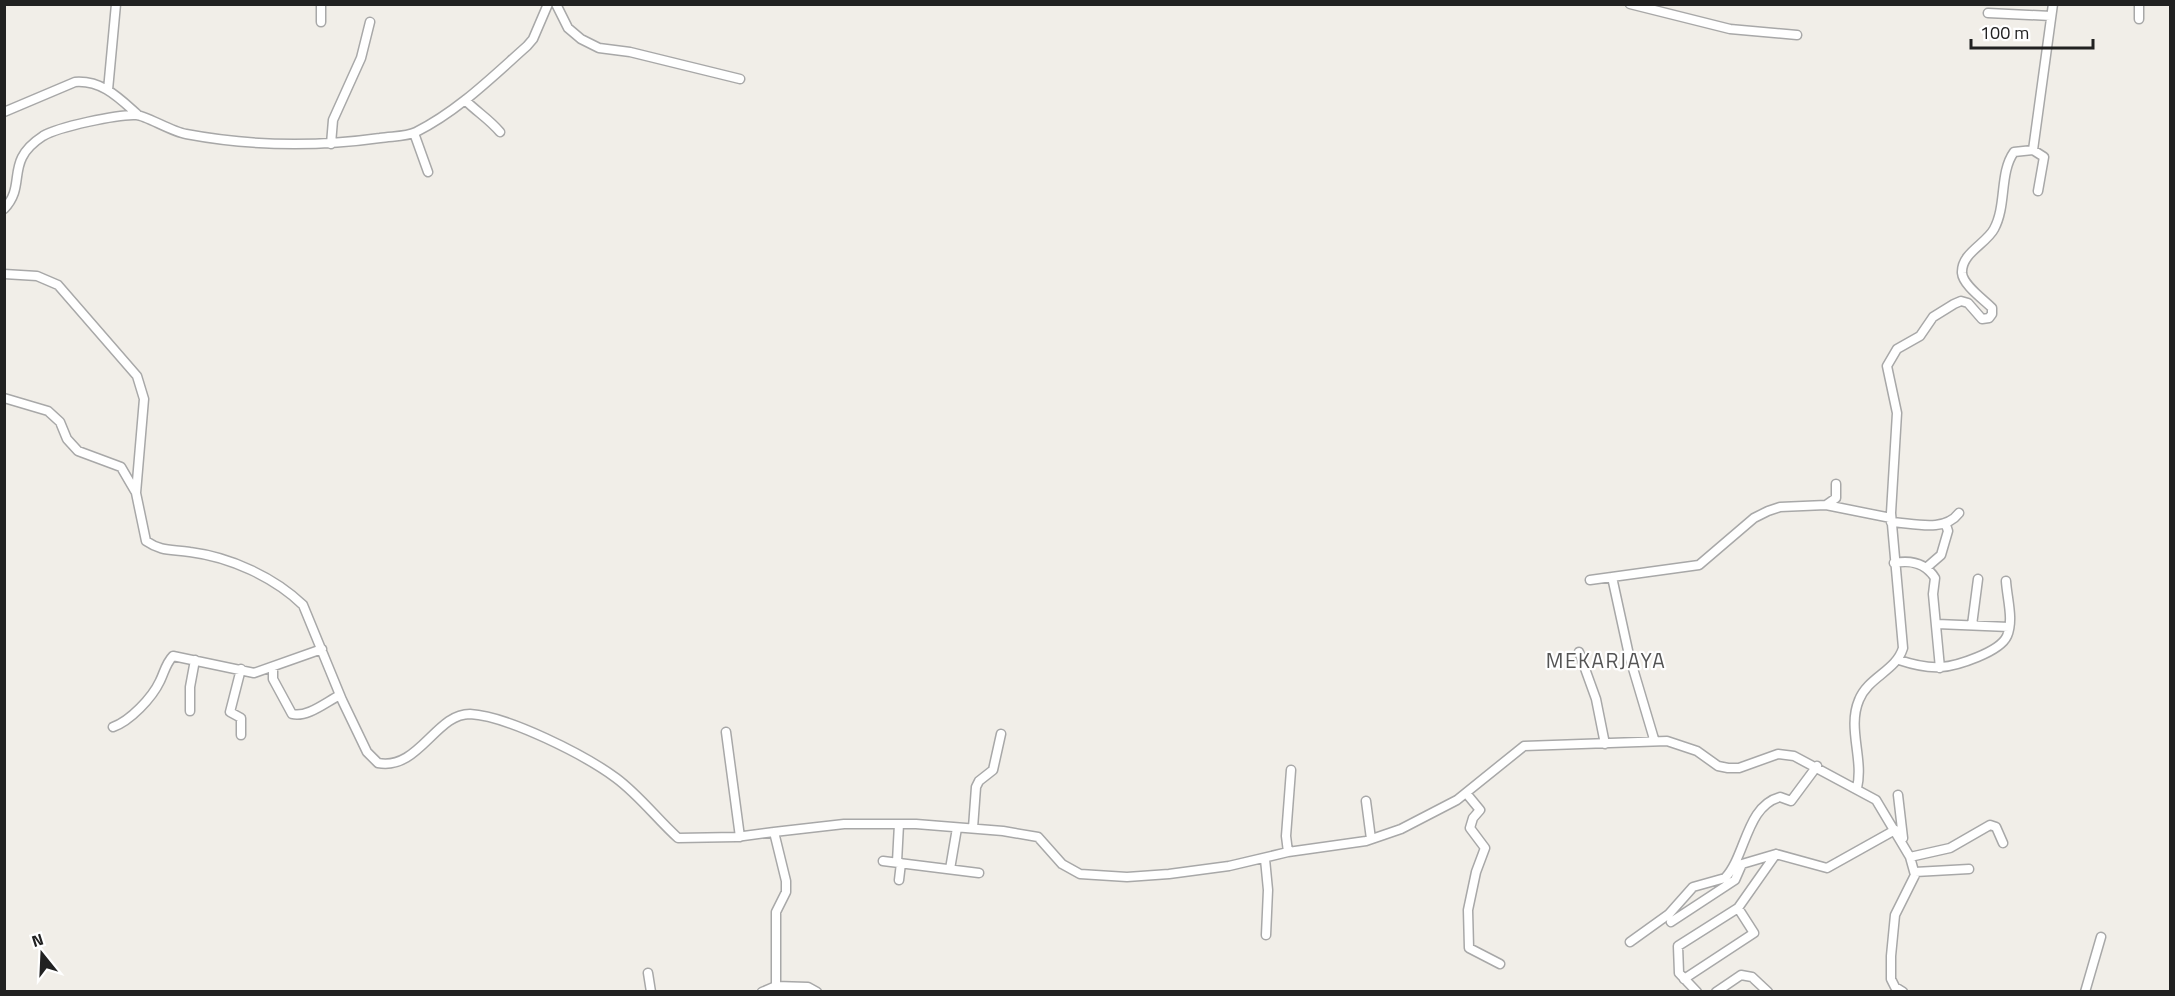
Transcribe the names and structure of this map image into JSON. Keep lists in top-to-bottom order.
{
  "districts": ["MEKARJAYA"],
  "scale_bar": "100 m",
  "north": "top"
}
